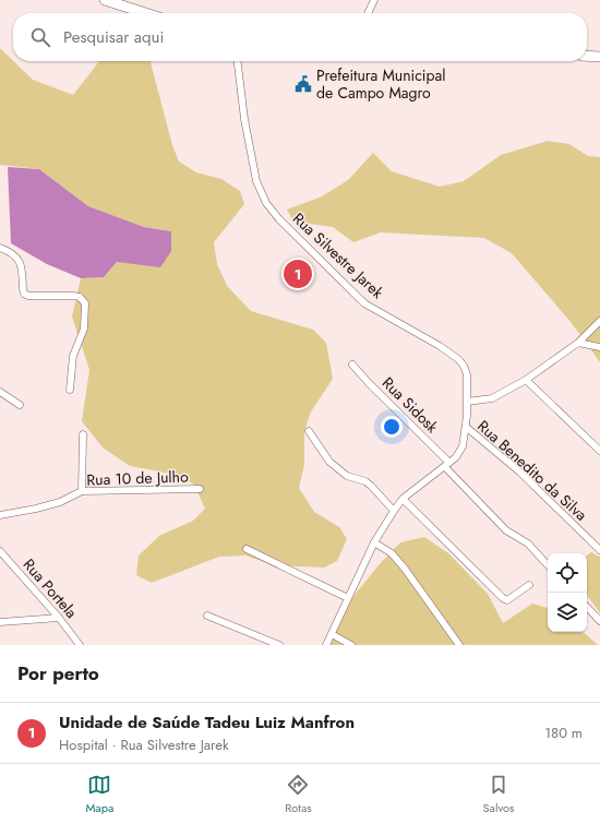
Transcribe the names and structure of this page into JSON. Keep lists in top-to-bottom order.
{
  "streets": {
    "street": [
      "Rua Silvestre Jarek",
      "Rua Sidosk",
      "Rua Benedito da Silva",
      "Rua 10 de Julho",
      "Rua Portela"
    ]
  },
  "crossings": [
    ["Rua Silvestre Jarek", "Rua Sidosk"],
    ["Rua Silvestre Jarek", "Rua Benedito da Silva"]
  ],
  "places": {
    "public building": ["Prefeitura Municipal de Campo Magro"]
  },
  "page": {
    "search": "Pesquisar aqui",
    "pins": "1",
    "heading": "Por perto",
    "list": [
      {
        "mark": "1",
        "name": "Unidade de Saúde Tadeu Luiz Manfron",
        "note": "Hospital · Rua Silvestre Jarek",
        "value": "180 m"
      }
    ],
    "nav": ["Mapa", "Rotas", "Salvos"]
  }
}
